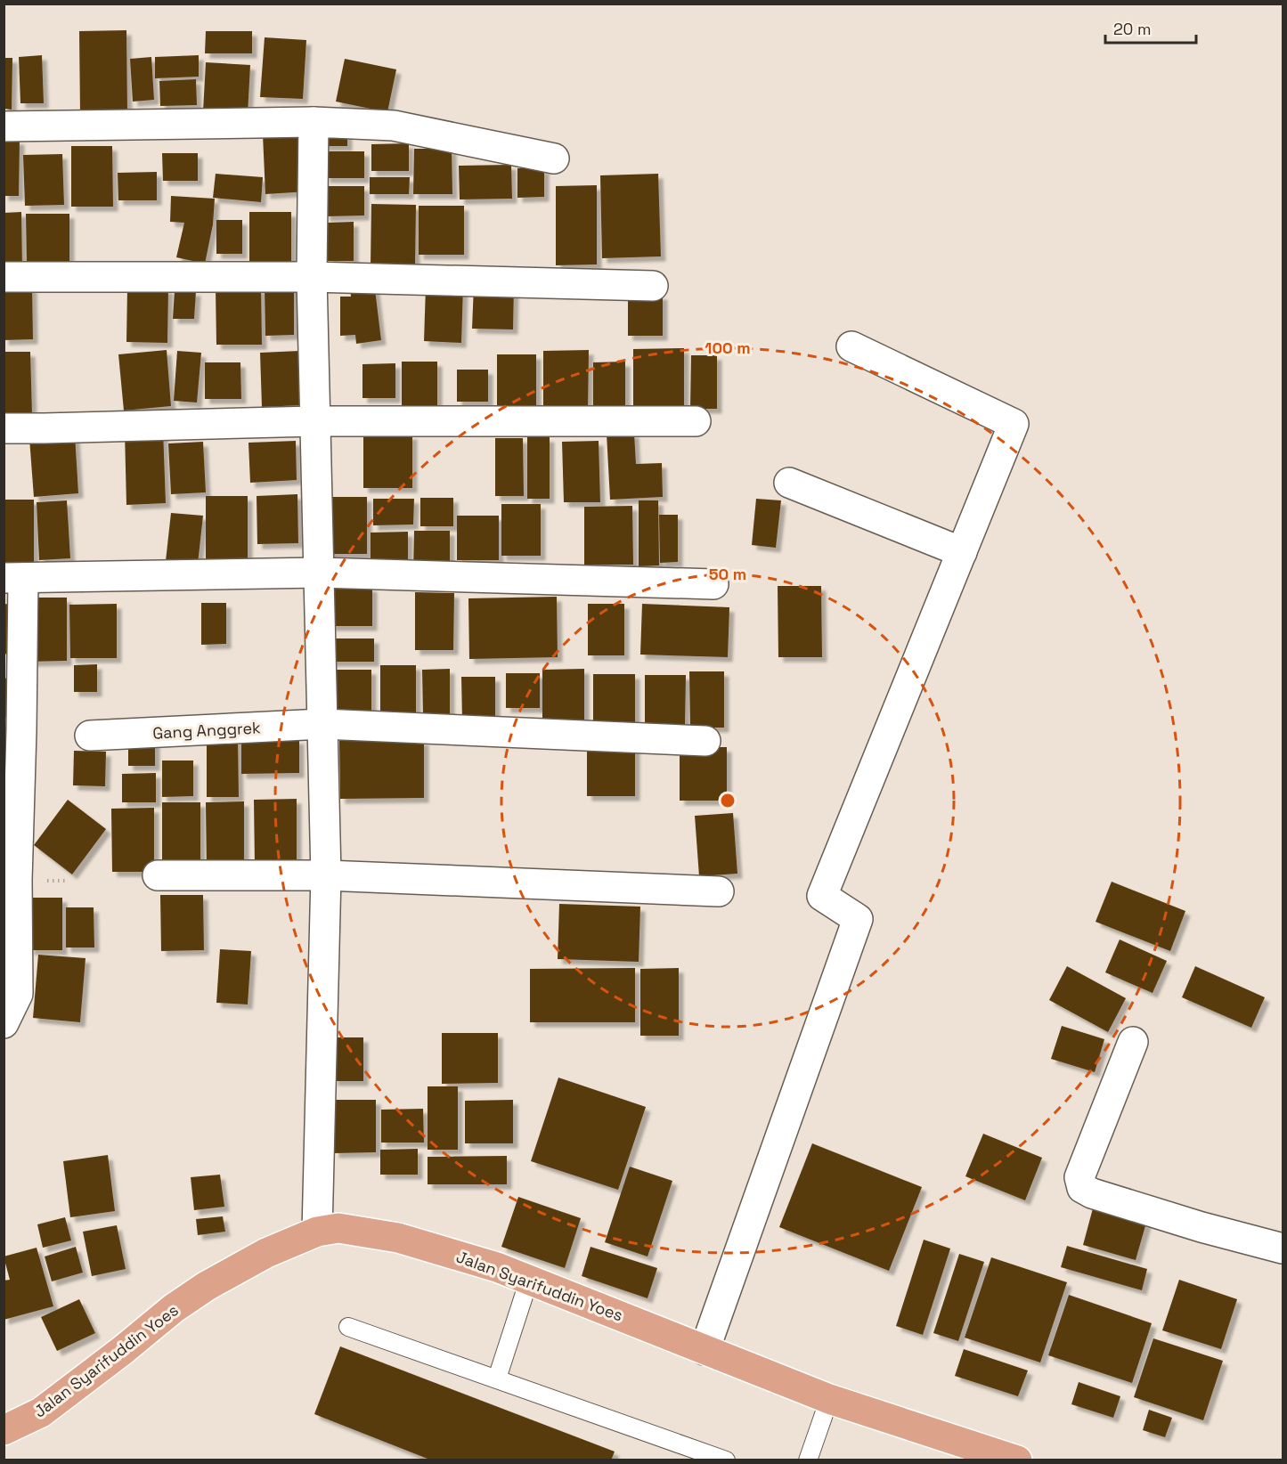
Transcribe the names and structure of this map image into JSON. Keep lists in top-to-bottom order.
{
  "streets": {
    "highway": ["Jalan Syarifuddin Yoes"],
    "street": ["Gang Anggrek"]
  },
  "scale_bar": "20 m",
  "rings": ["100 m", "50 m"]
}
